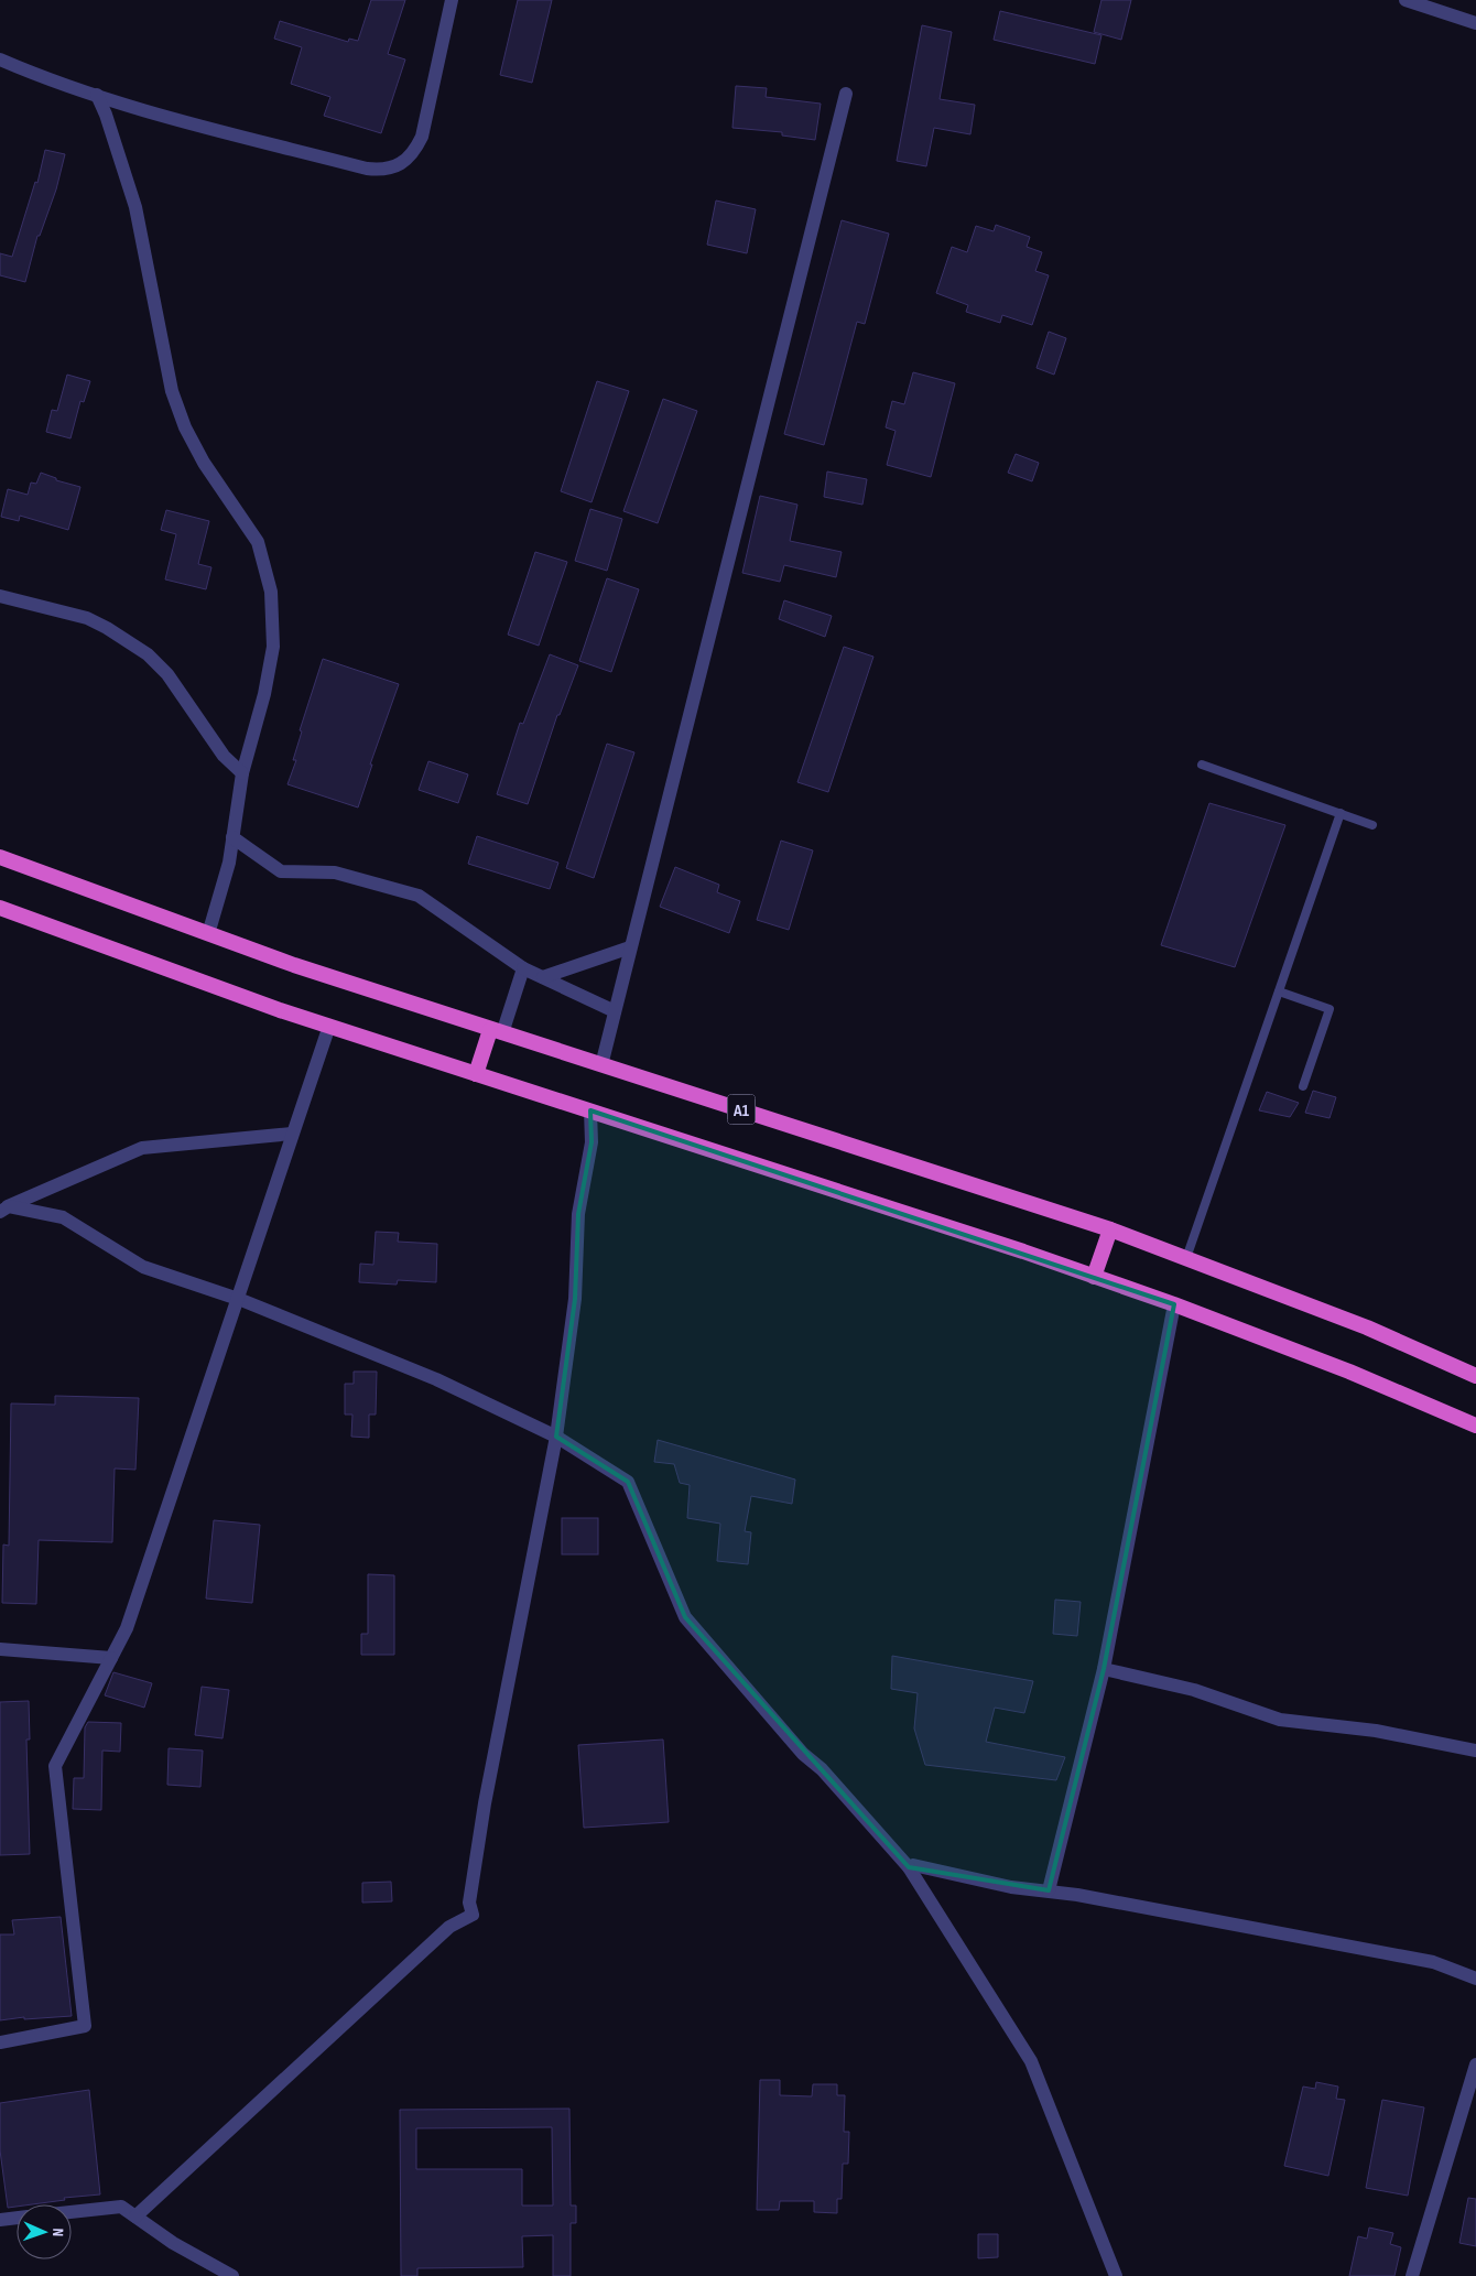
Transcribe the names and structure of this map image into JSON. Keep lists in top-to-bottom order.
{
  "streets": {
    "highway": ["A1"]
  },
  "north": "right"
}
